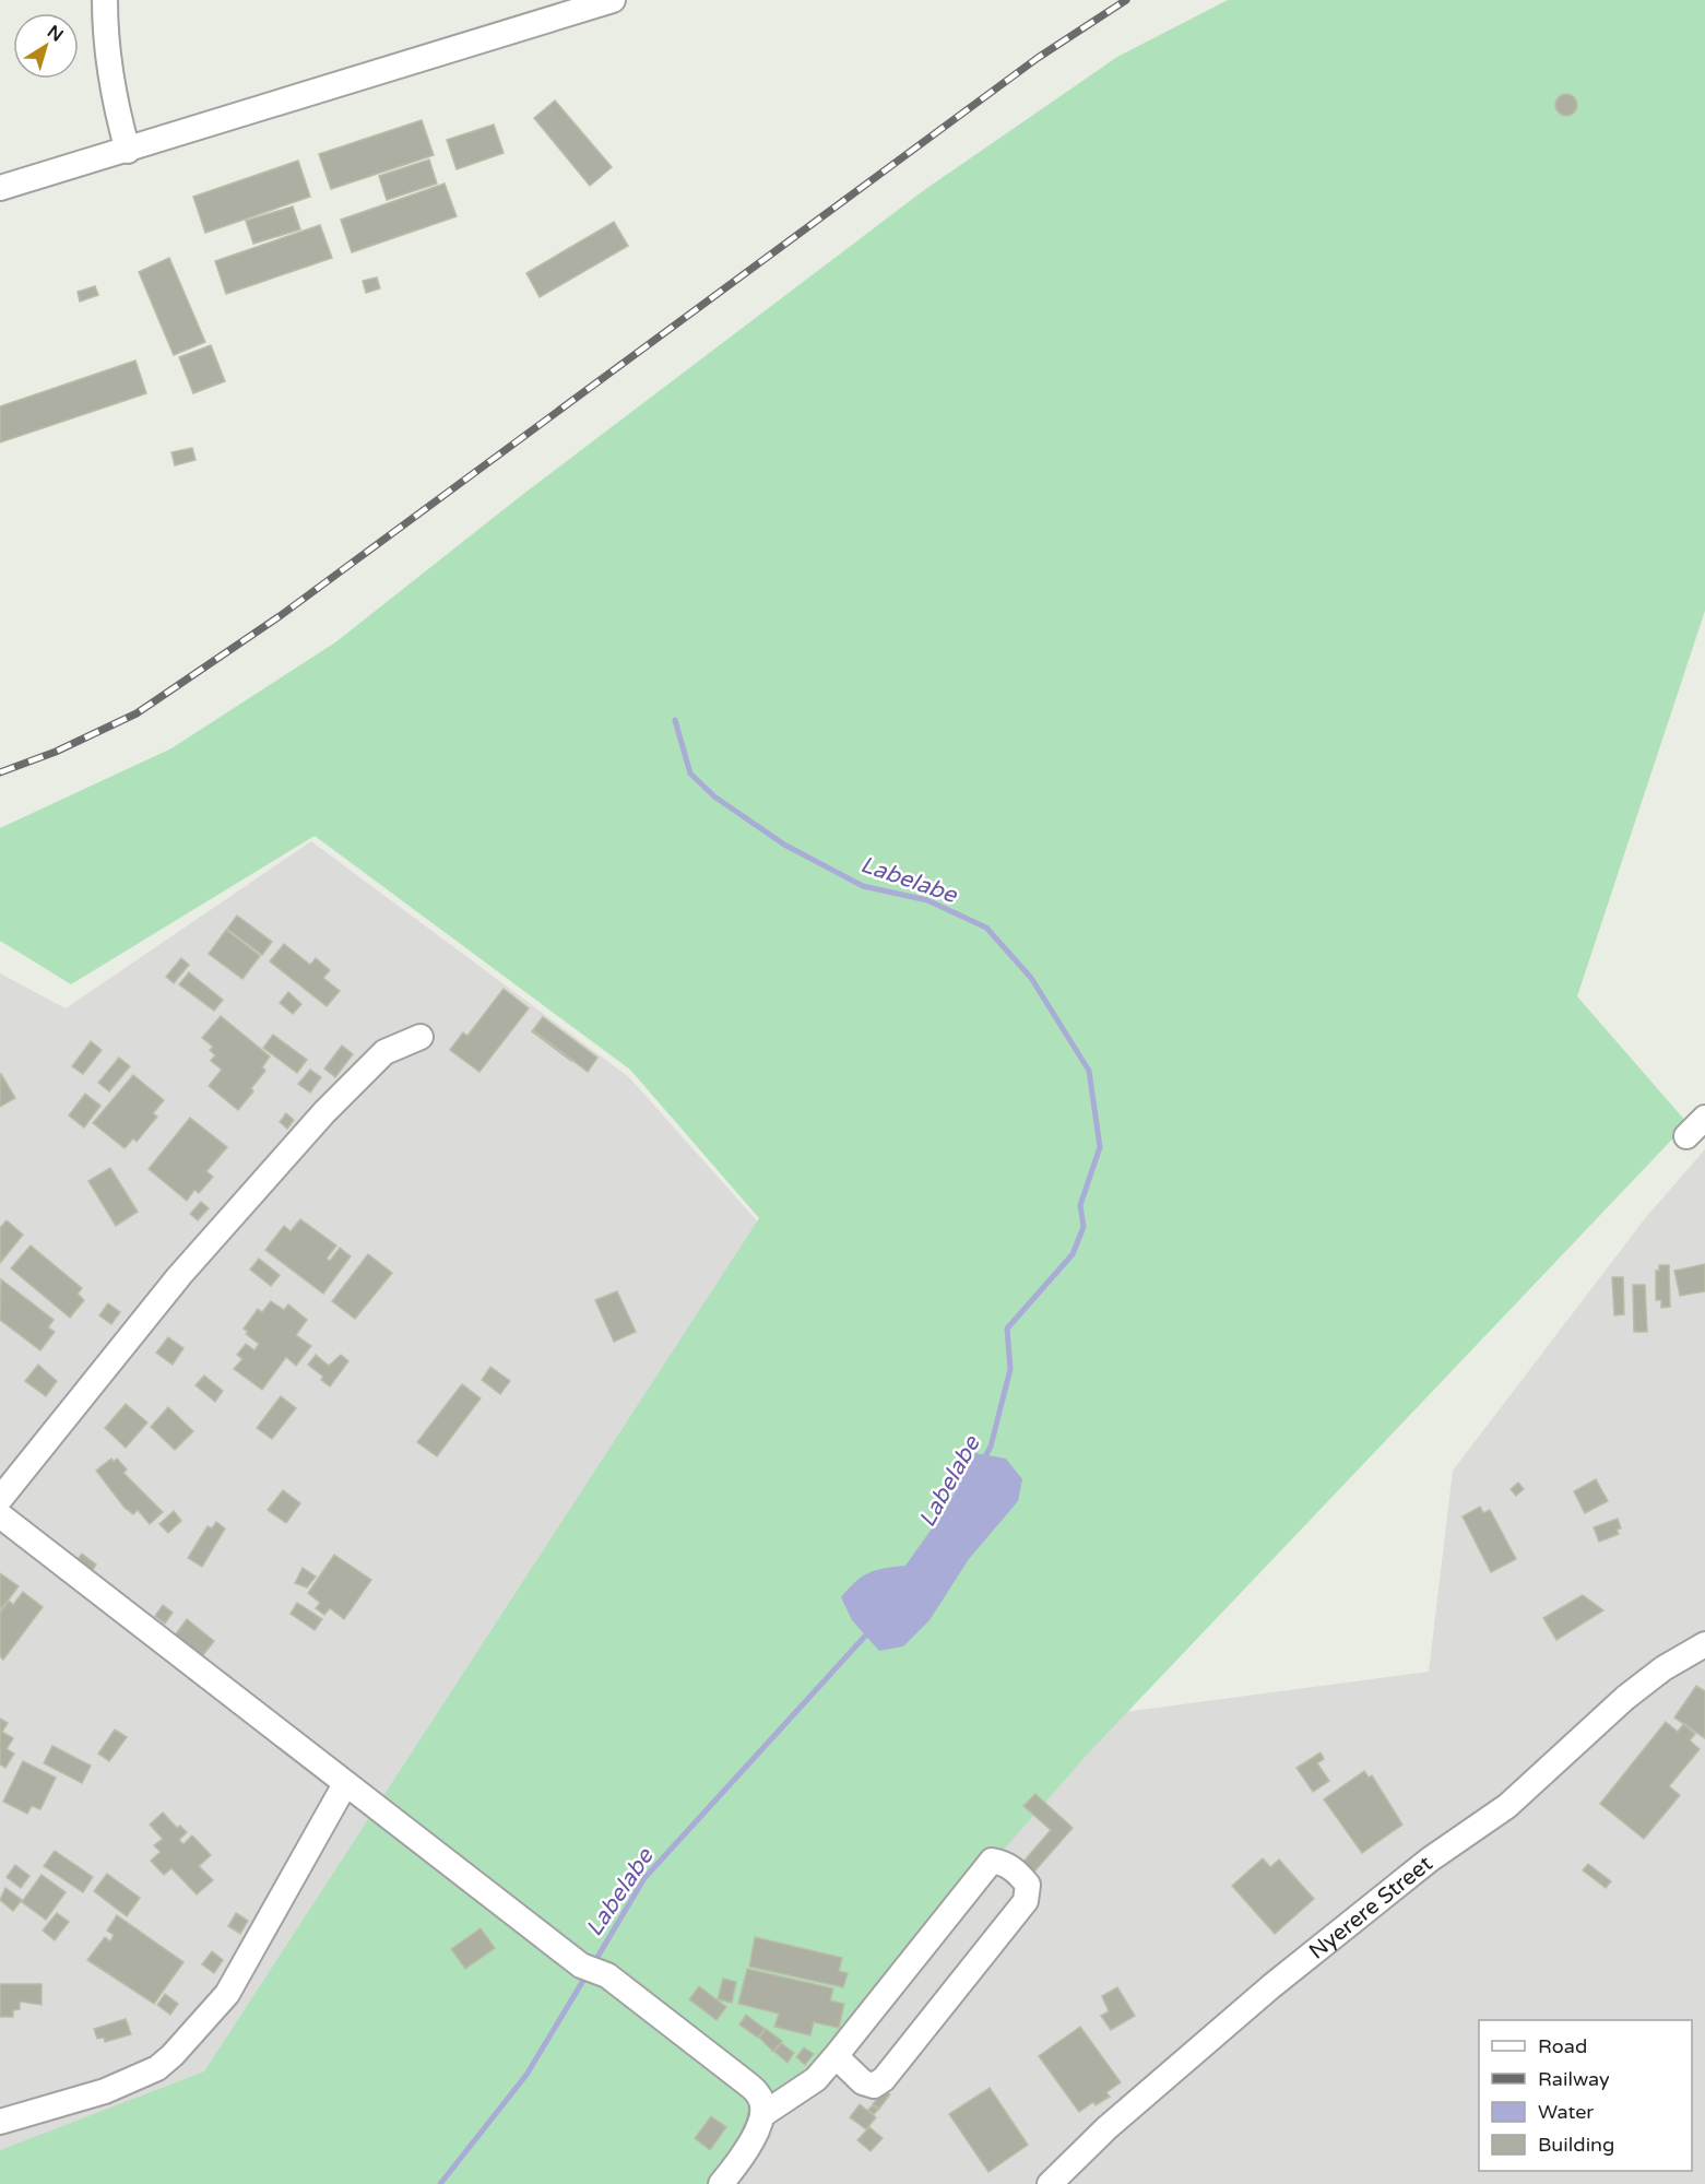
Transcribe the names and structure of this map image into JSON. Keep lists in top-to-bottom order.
{
  "streets": {
    "street": ["Nyerere Street"]
  },
  "water": ["Labelabe"],
  "legend": [
    "Road",
    "Railway",
    "Water",
    "Building"
  ],
  "north": "top right"
}
